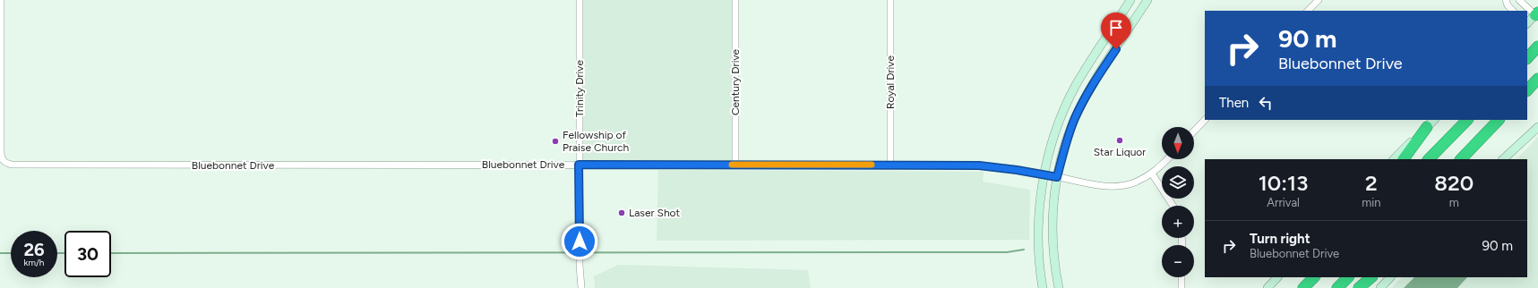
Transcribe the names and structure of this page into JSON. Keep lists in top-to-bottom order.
{
  "streets": {
    "street": [
      "Century Drive",
      "Royal Drive",
      "Trinity Drive",
      "Bluebonnet Drive"
    ]
  },
  "crossings": [
    ["Century Drive", "Bluebonnet Drive"],
    ["Royal Drive", "Bluebonnet Drive"],
    ["Trinity Drive", "Bluebonnet Drive"]
  ],
  "places": ["Star Liquor", "Fellowship of Praise Church", "Laser Shot"],
  "north": "bottom",
  "page": {
    "turn": ["90 m", "Bluebonnet Drive"],
    "then": "Then",
    "map_buttons": ["+", "−"],
    "eta": [
      "10:13",
      "Arrival",
      "2",
      "min",
      "820",
      "m"
    ],
    "list": [
      {
        "name": "Turn right",
        "note": "Bluebonnet Drive",
        "value": "90 m"
      }
    ],
    "speed": "26 km/h",
    "limit": "30"
  }
}
